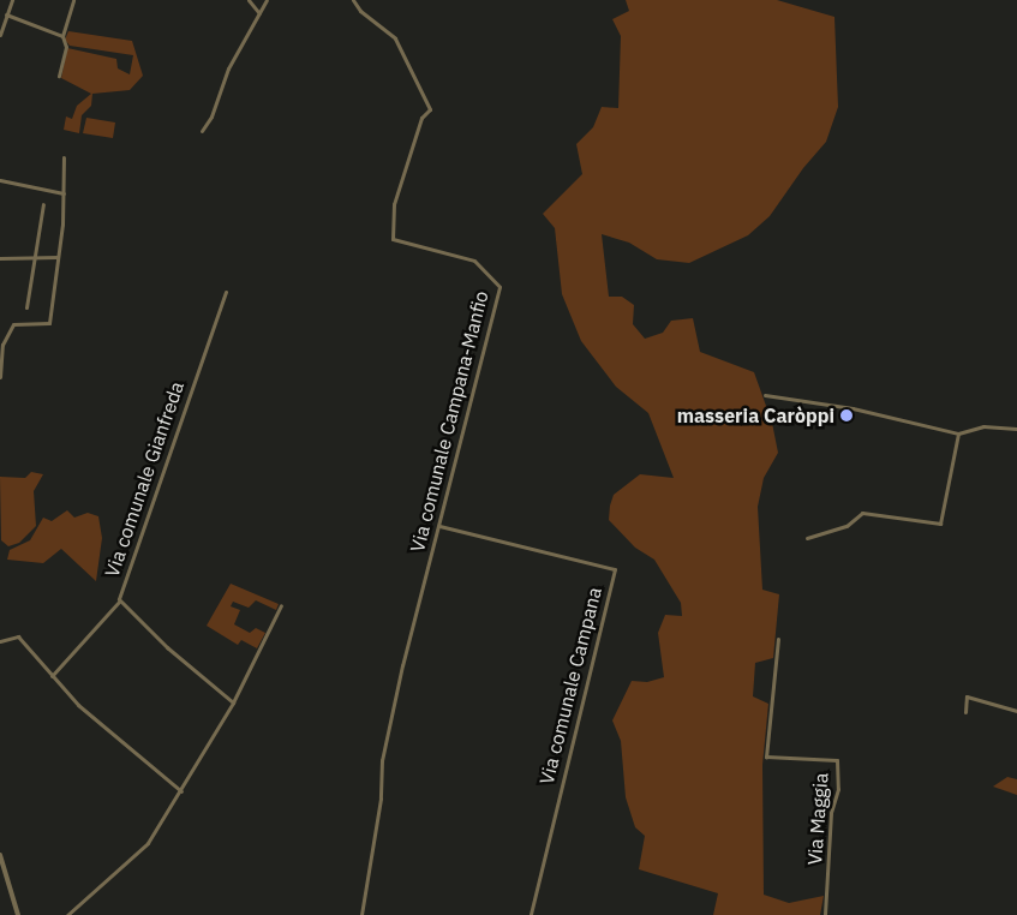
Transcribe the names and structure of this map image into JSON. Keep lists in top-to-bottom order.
{
  "streets": {
    "street": [
      "Via comunale Campana-Manfio",
      "Via comunale Gianfreda",
      "Via comunale Campana",
      "Via Maggia"
    ]
  },
  "crossings": [
    ["Via comunale Campana-Manfio", "Via comunale Campana"]
  ],
  "places": ["masseria Caròppi"]
}
